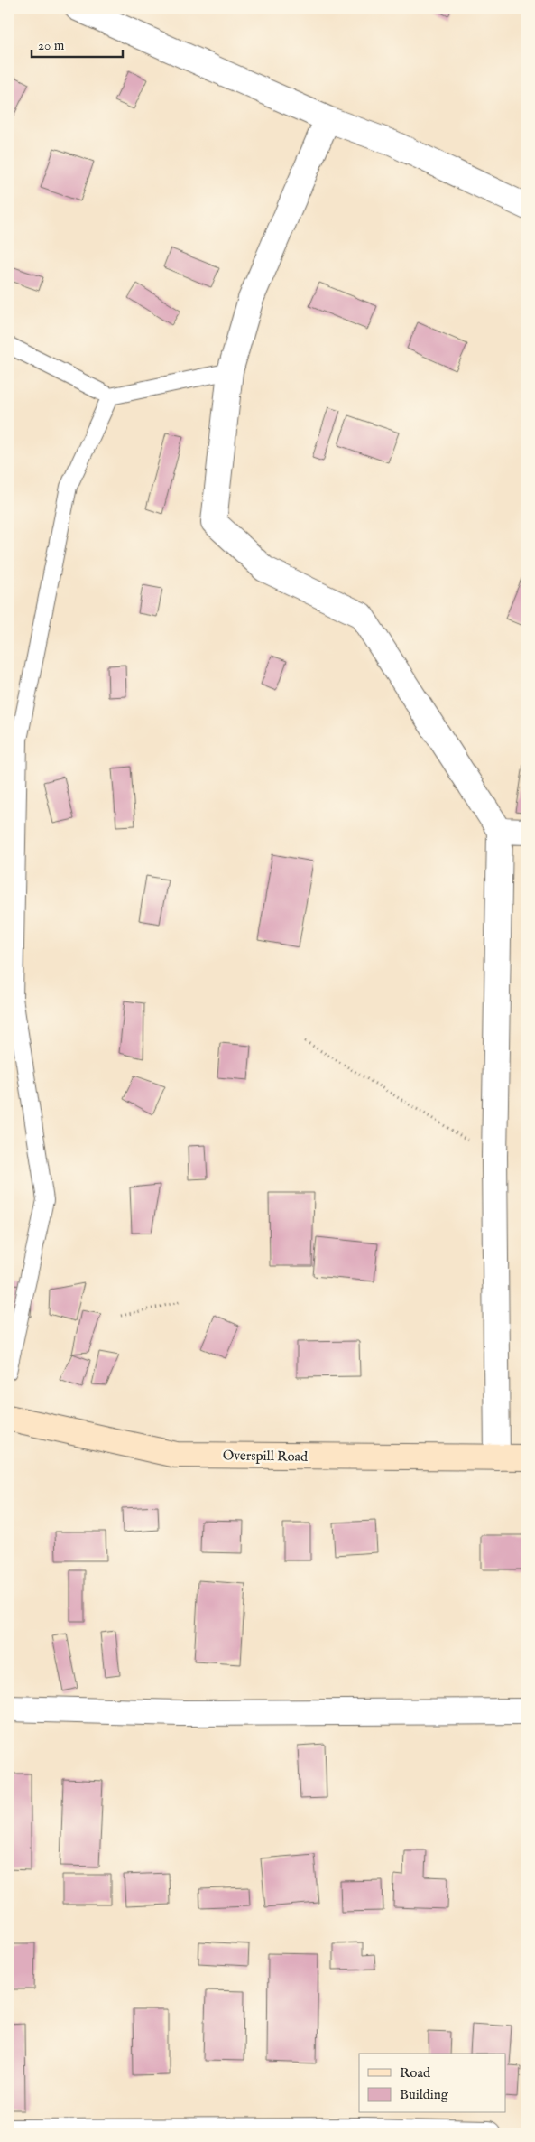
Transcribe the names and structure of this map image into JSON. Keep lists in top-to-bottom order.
{
  "streets": {
    "street": ["Overspill Road"]
  },
  "legend": ["Road", "Building"],
  "scale_bar": "20 m"
}
